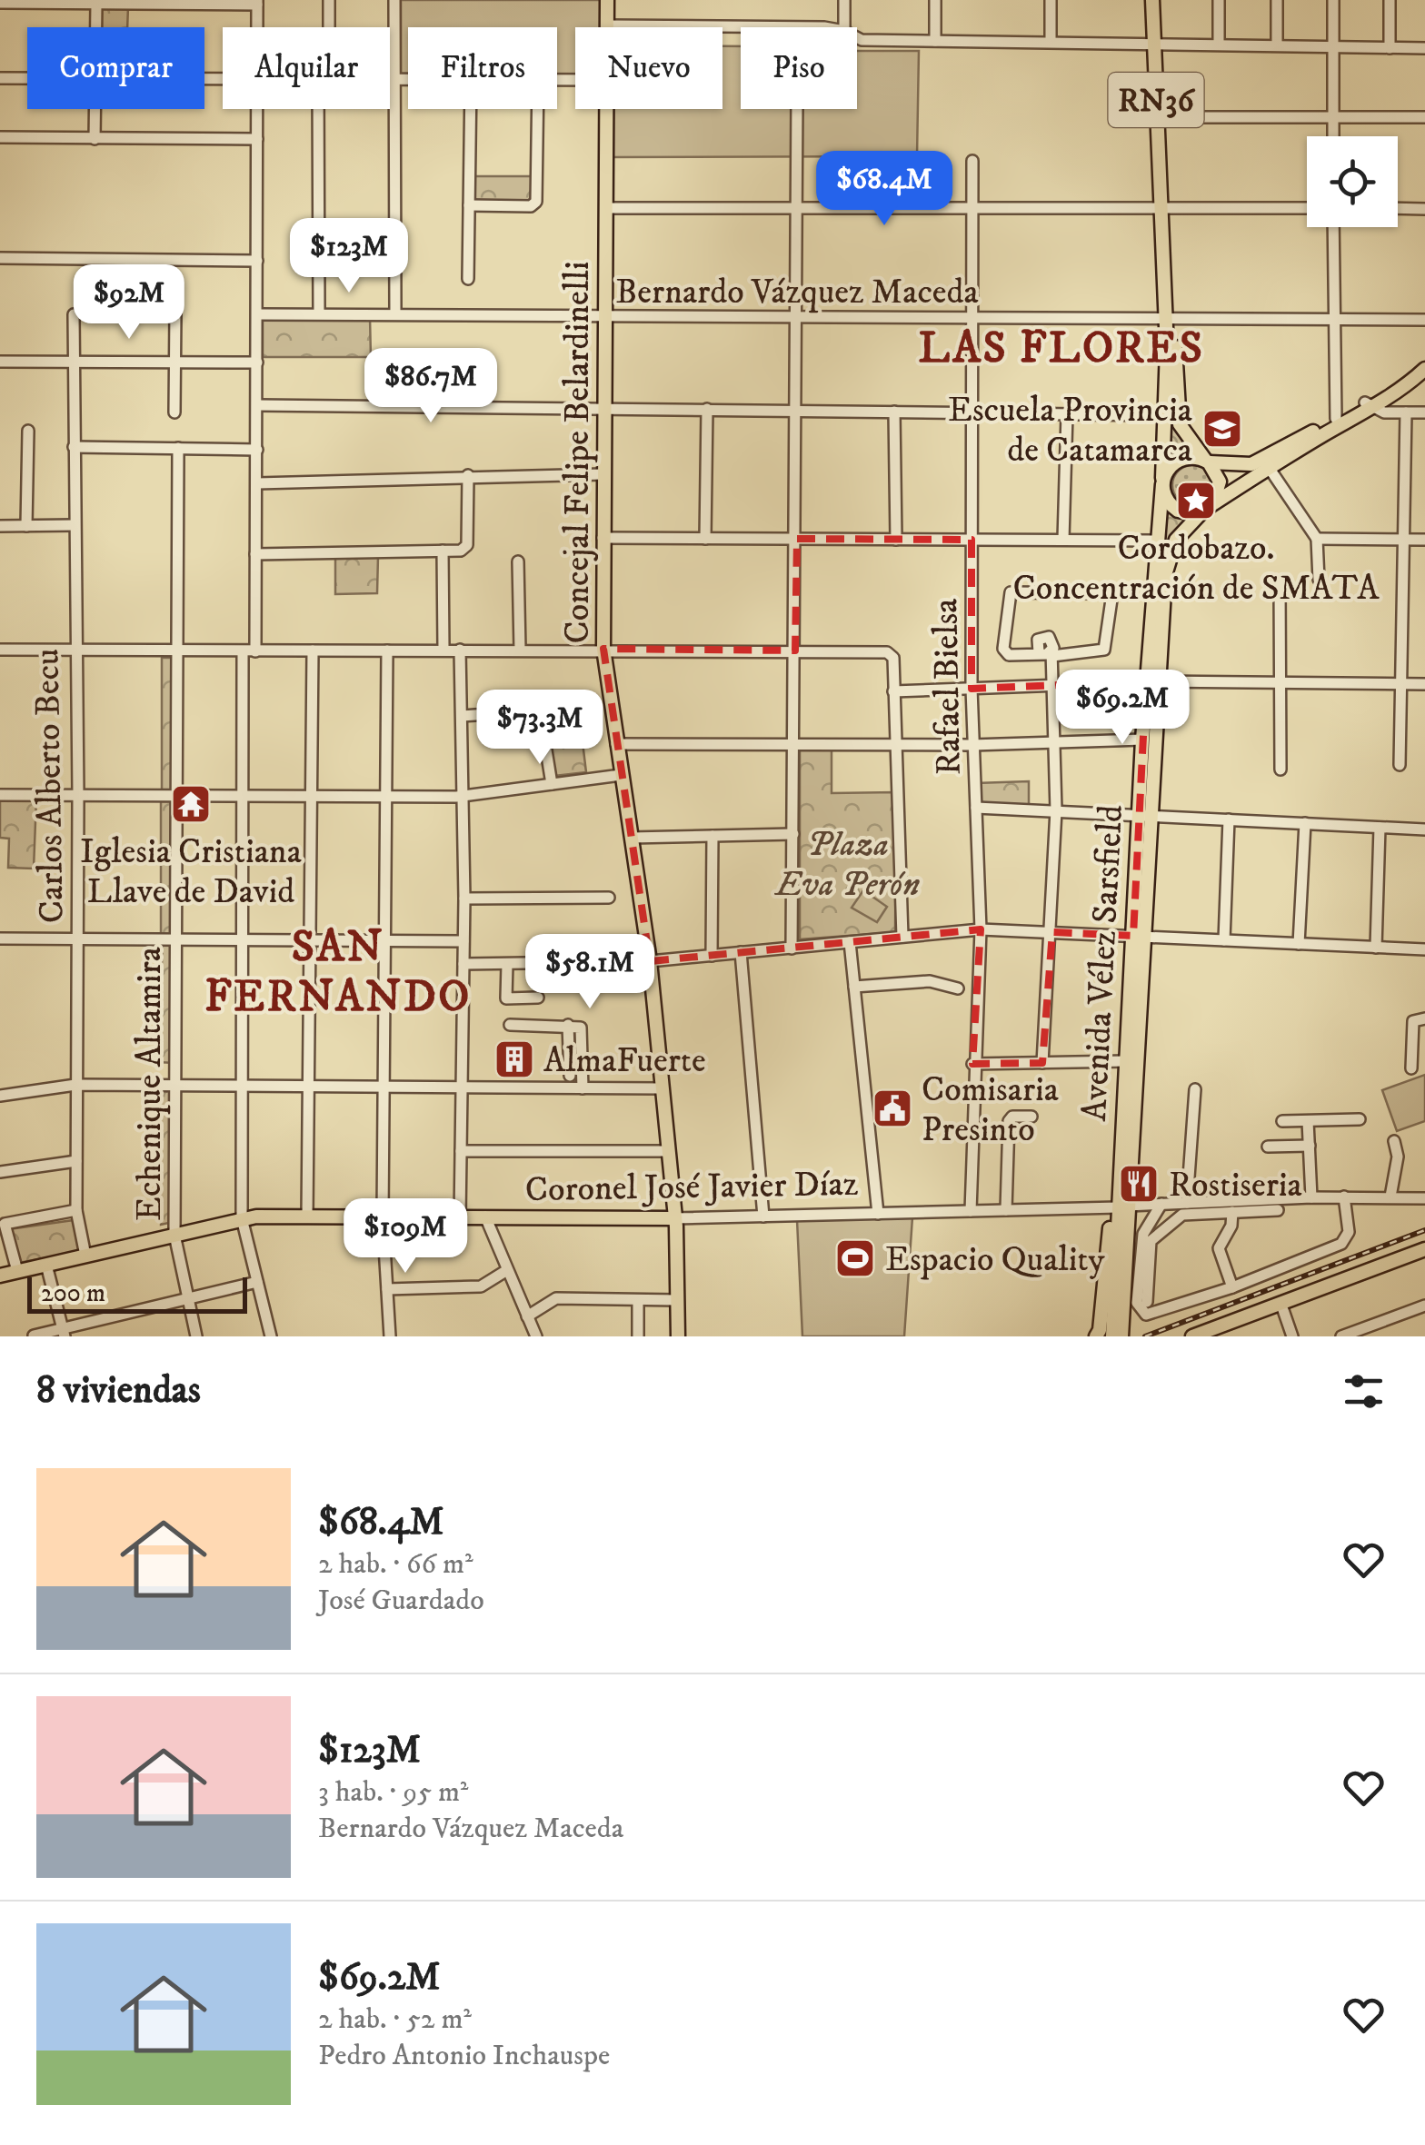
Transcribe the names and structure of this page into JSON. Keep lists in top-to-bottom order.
{
  "streets": {
    "main road": [
      "RN36",
      "Concejal Felipe Belardinelli",
      "Avenida Vélez Sarsfield",
      "Coronel José Javier Díaz"
    ],
    "street": [
      "Bernardo Vázquez Maceda",
      "Rafael Bielsa",
      "Carlos Alberto Becu",
      "Echenique Altamira"
    ]
  },
  "crossings": [
    ["RN36", "Avenida Vélez Sarsfield"],
    ["Bernardo Vázquez Maceda", "Concejal Felipe Belardinelli"],
    ["Bernardo Vázquez Maceda", "Rafael Bielsa"],
    ["Bernardo Vázquez Maceda", "Avenida Vélez Sarsfield"],
    ["Concejal Felipe Belardinelli", "Coronel José Javier Díaz"],
    ["Rafael Bielsa", "Coronel José Javier Díaz"],
    ["Carlos Alberto Becu", "Coronel José Javier Díaz"],
    ["Avenida Vélez Sarsfield", "Coronel José Javier Díaz"],
    ["Echenique Altamira", "Coronel José Javier Díaz"]
  ],
  "districts": ["LAS FLORES", "SAN FERNANDO"],
  "parks": ["Plaza Eva Perón"],
  "places": {
    "school or university": ["Escuela Provincia de Catamarca"],
    "place": ["Cordobazo. Concentración de SMATA"],
    "temple": ["Iglesia Cristiana Llave de David"],
    "building": ["AlmaFuerte"],
    "public building": ["Comisaria Presinto"],
    "restaurant": ["Rostiseria"],
    "sports": ["Espacio Quality"]
  },
  "scale_bar": "200 m",
  "page": {
    "chip": [
      "Comprar",
      "Alquilar",
      "Filtros",
      "Nuevo",
      "Piso"
    ],
    "price": [
      "$68.4M",
      "$123M",
      "$92M",
      "$86.7M",
      "$69.2M",
      "$73.3M",
      "$58.1M",
      "$109M"
    ],
    "scale": "200 m",
    "heading": "8 viviendas",
    "list": [
      {
        "name": "$68.4M",
        "note": "2 hab. · 66 m² · José Guardado"
      },
      {
        "name": "$123M",
        "note": "3 hab. · 95 m² · Bernardo Vázquez Maceda"
      },
      {
        "name": "$69.2M",
        "note": "2 hab. · 52 m² · Pedro Antonio Inchauspe"
      }
    ]
  }
}
